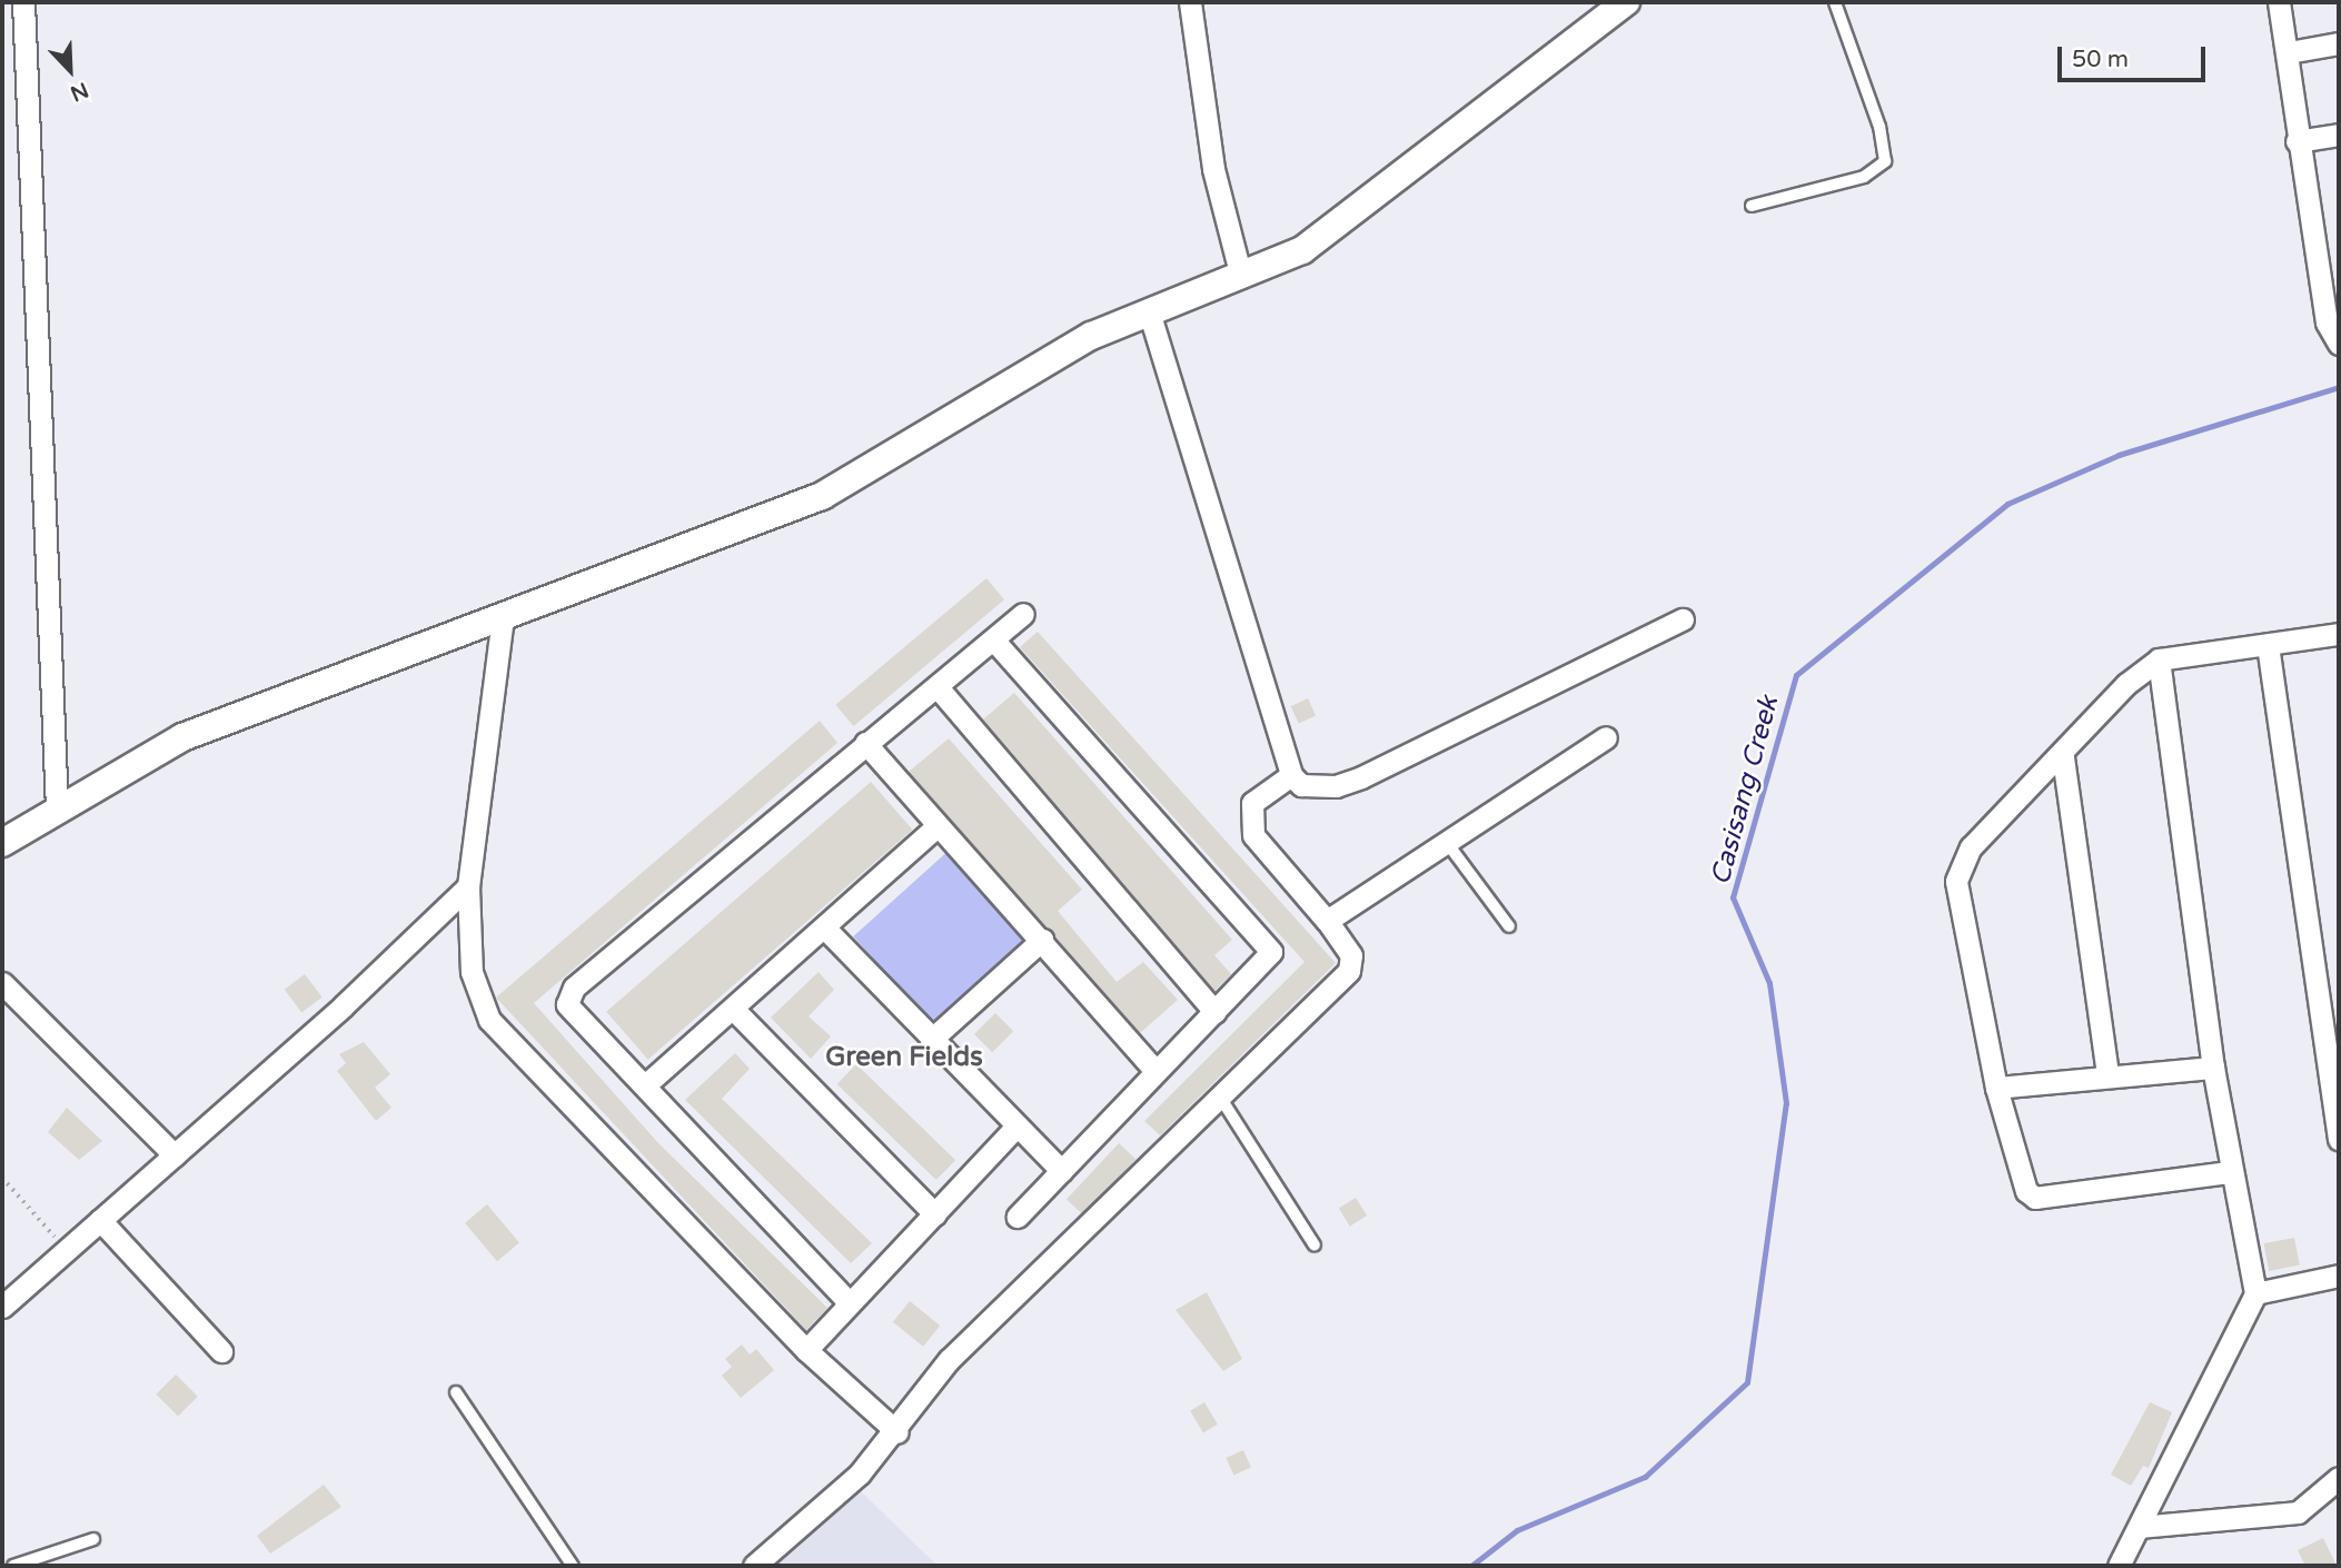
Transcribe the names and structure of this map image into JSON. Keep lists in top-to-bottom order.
{
  "districts": ["Green Fields"],
  "water": ["Casisang Creek"],
  "scale_bar": "50 m",
  "north": "bottom right"
}
